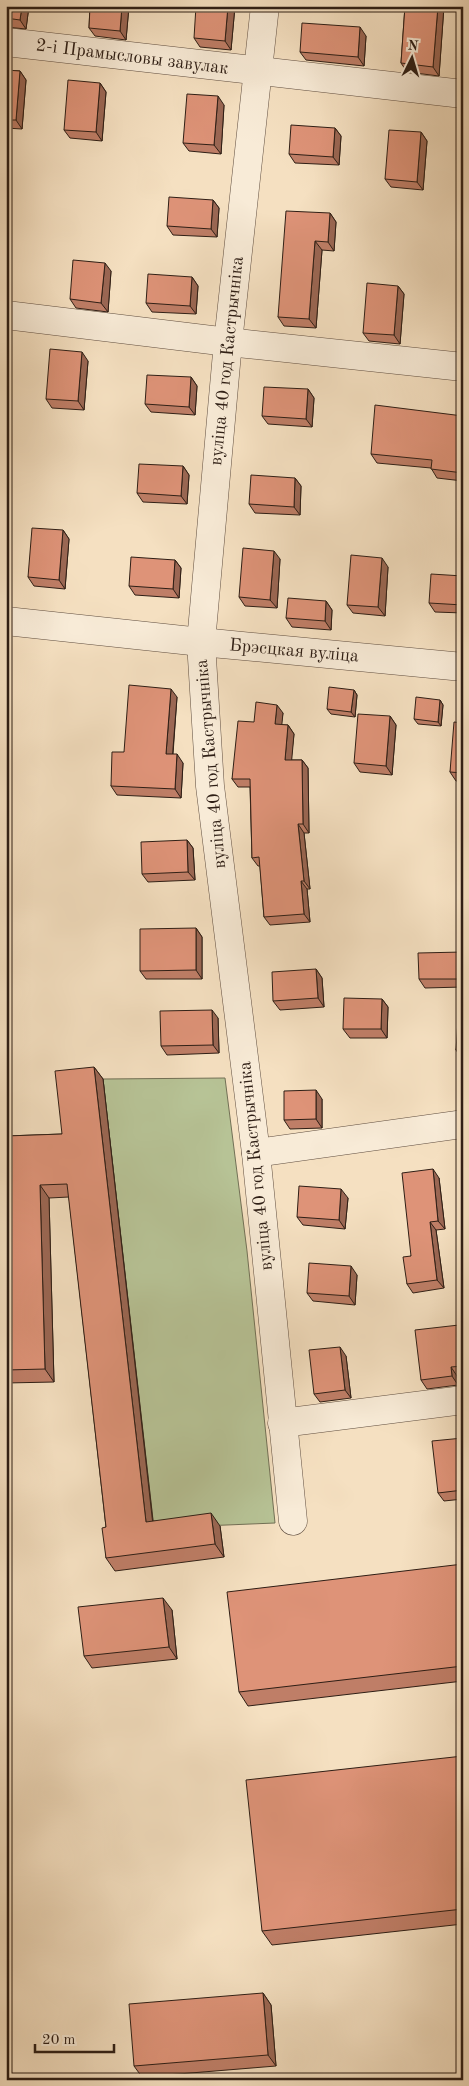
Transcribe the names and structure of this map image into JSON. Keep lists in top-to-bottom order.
{
  "streets": {
    "street": ["2-і Прамысловы завулак", "вуліца 40 год Кастрычніка", "Брэсцкая вуліца"]
  },
  "crossings": [
    ["2-і Прамысловы завулак", "вуліца 40 год Кастрычніка"],
    ["вуліца 40 год Кастрычніка", "Брэсцкая вуліца"]
  ],
  "scale_bar": "20 m",
  "north": "top"
}
